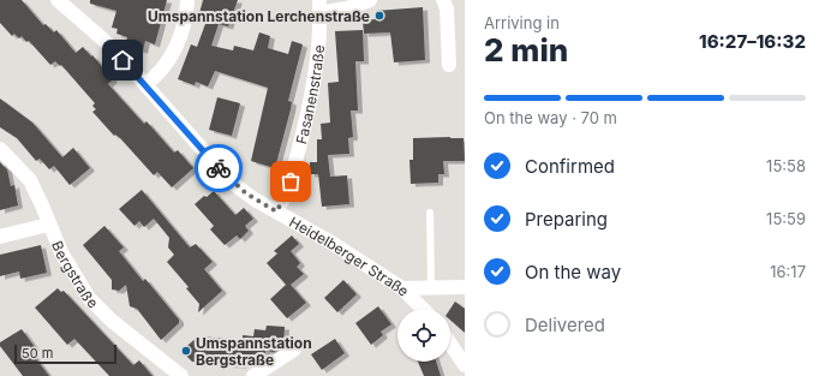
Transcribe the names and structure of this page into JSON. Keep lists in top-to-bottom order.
{
  "streets": {
    "street": ["Fasanenstraße", "Heidelberger Straße", "Bergstraße"]
  },
  "crossings": [
    ["Fasanenstraße", "Heidelberger Straße"]
  ],
  "places": ["Umspannstation Lerchenstraße", "Umspannstation Bergstraße"],
  "scale_bar": "50 m",
  "page": {
    "heading": ["2 min", "Arriving in", "16:27–16:32"],
    "bar": "On the way · 70 m",
    "list": [
      ["Confirmed", "15:58"],
      ["Preparing", "15:59"],
      ["On the way", "16:17"],
      "Delivered"
    ],
    "scale": "50 m"
  }
}
